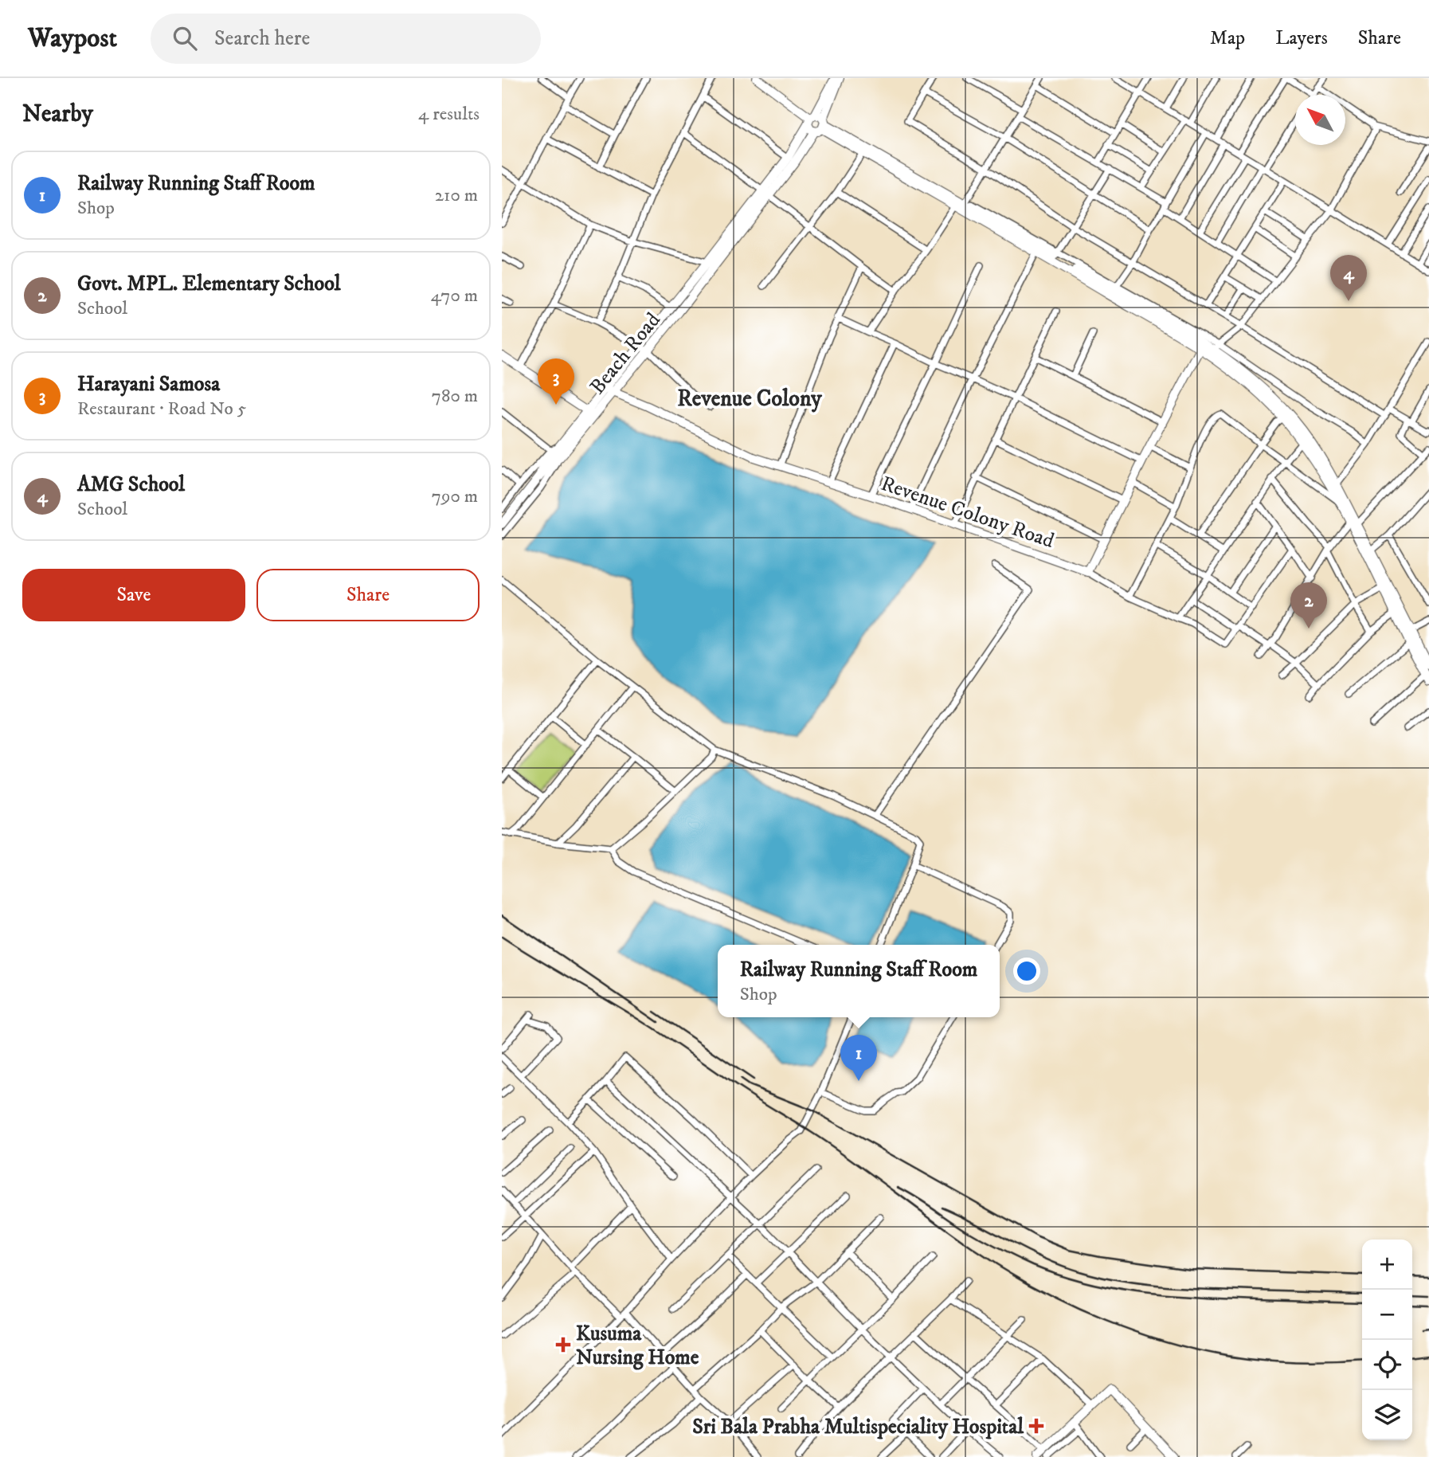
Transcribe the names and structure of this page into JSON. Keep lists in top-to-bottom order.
{
  "streets": {
    "street": ["Beach Road", "Revenue Colony Road"]
  },
  "crossings": [
    ["Beach Road", "Revenue Colony Road"]
  ],
  "districts": ["Revenue Colony"],
  "places": {
    "health": ["Kusuma Nursing Home", "Sri Bala Prabha Multispeciality Hospital"]
  },
  "north": "top left",
  "page": {
    "header": "Waypost",
    "search": "Search here",
    "nav": ["Map", "Layers", "Share"],
    "heading": ["Nearby", "4 results"],
    "list": [
      {
        "mark": "1",
        "name": "Railway Running Staff Room",
        "note": "Shop",
        "value": "210 m"
      },
      {
        "mark": "2",
        "name": "Govt. MPL. Elementary School",
        "note": "School",
        "value": "470 m"
      },
      {
        "mark": "3",
        "name": "Harayani Samosa",
        "note": "Restaurant · Road No 5",
        "value": "780 m"
      },
      {
        "mark": "4",
        "name": "AMG School",
        "note": "School",
        "value": "790 m"
      }
    ],
    "pins": [
      "4",
      "3",
      "2",
      "1"
    ],
    "buttons": ["Save", "Share"],
    "popup": ["Railway Running Staff Room", "Shop"],
    "map_buttons": ["+", "−"]
  }
}
